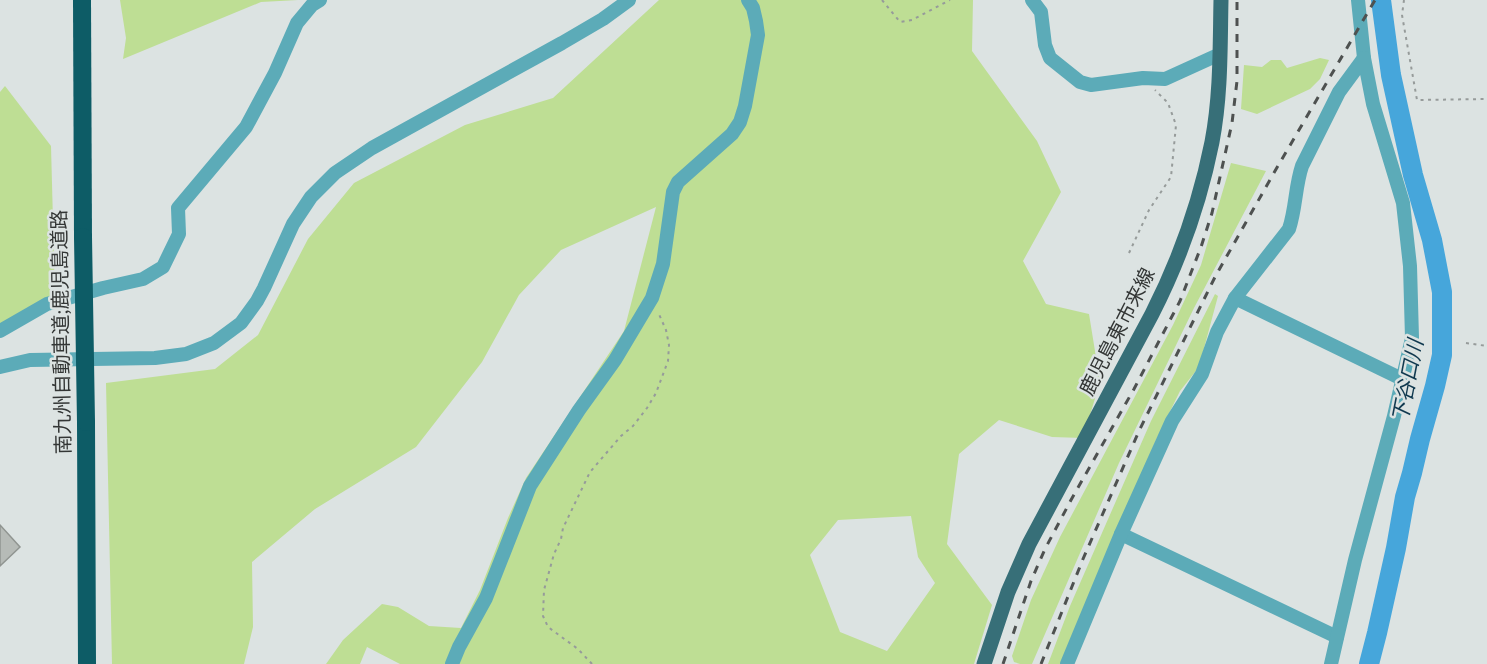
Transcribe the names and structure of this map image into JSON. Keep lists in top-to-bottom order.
{
  "streets": {
    "highway": ["南九州自動車道;鹿児島道路"],
    "main road": ["鹿児島東市来線"]
  },
  "water": ["下谷口川"]
}
